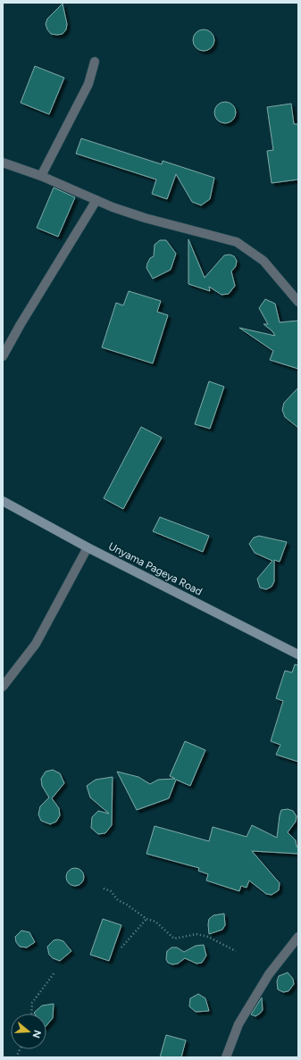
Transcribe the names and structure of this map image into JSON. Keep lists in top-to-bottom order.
{
  "streets": {
    "street": ["Unyama Pageya Road"]
  },
  "north": "right"
}
